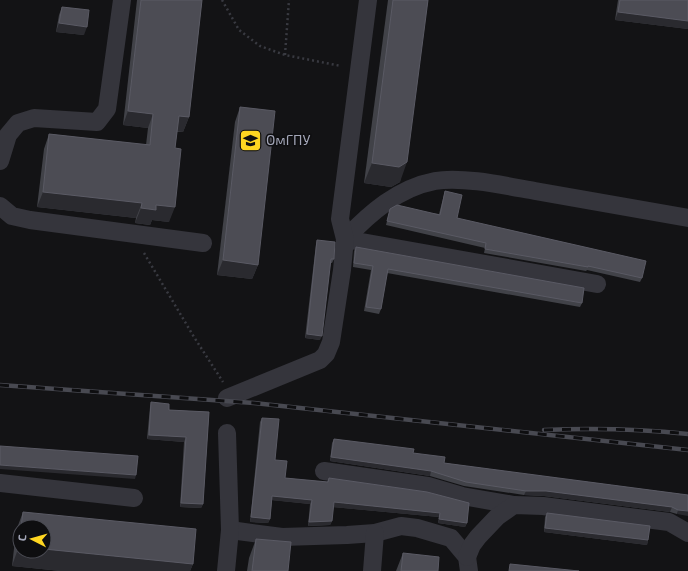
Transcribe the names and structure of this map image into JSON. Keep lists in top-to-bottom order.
{
  "places": {
    "school or university": ["ОмГПУ"]
  },
  "north": "left"
}
